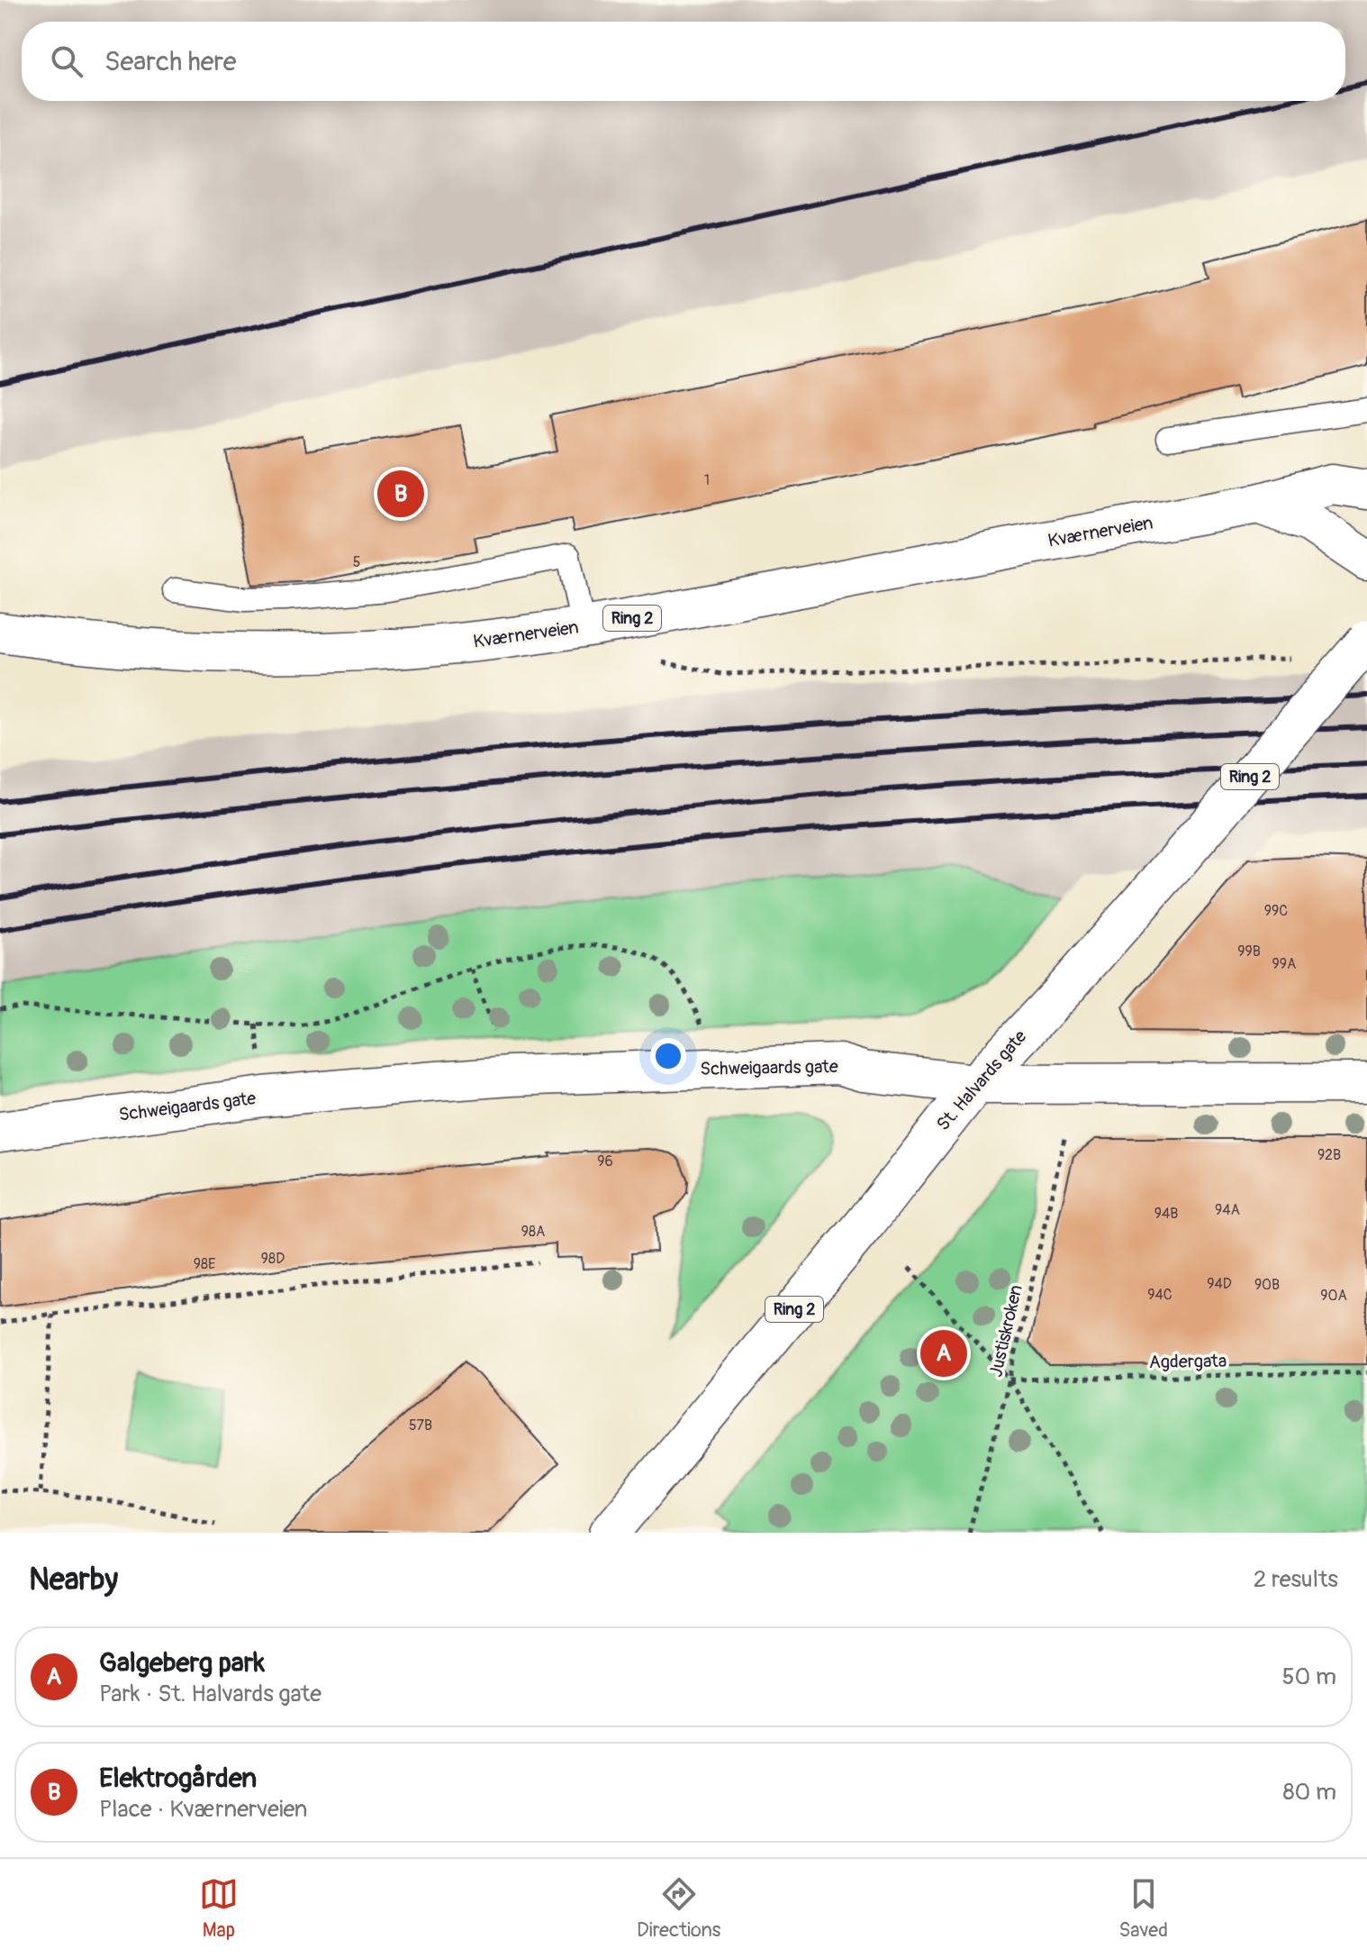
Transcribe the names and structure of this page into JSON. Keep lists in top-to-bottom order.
{
  "streets": {
    "main road": [
      "Kværnerveien",
      "Ring 2",
      "Schweigaards gate",
      "St. Halvards gate"
    ],
    "path": ["Justiskroken", "Agdergata"]
  },
  "crossings": [
    ["Schweigaards gate", "St. Halvards gate"],
    ["Justiskroken", "Agdergata"]
  ],
  "house_numbers": [
    "1",
    "5",
    "99C",
    "99B",
    "99A",
    "92B",
    "96",
    "94A",
    "94B",
    "98A",
    "98D",
    "98E",
    "94D",
    "90B",
    "94C",
    "90A",
    "57B"
  ],
  "page": {
    "search": "Search here",
    "pins": ["B", "A"],
    "heading": ["Nearby", "2 results"],
    "list": [
      {
        "mark": "A",
        "name": "Galgeberg park",
        "note": "Park · St. Halvards gate",
        "value": "50 m"
      },
      {
        "mark": "B",
        "name": "Elektrogården",
        "note": "Place · Kværnerveien",
        "value": "80 m"
      }
    ],
    "nav": ["Map", "Directions", "Saved"]
  }
}
